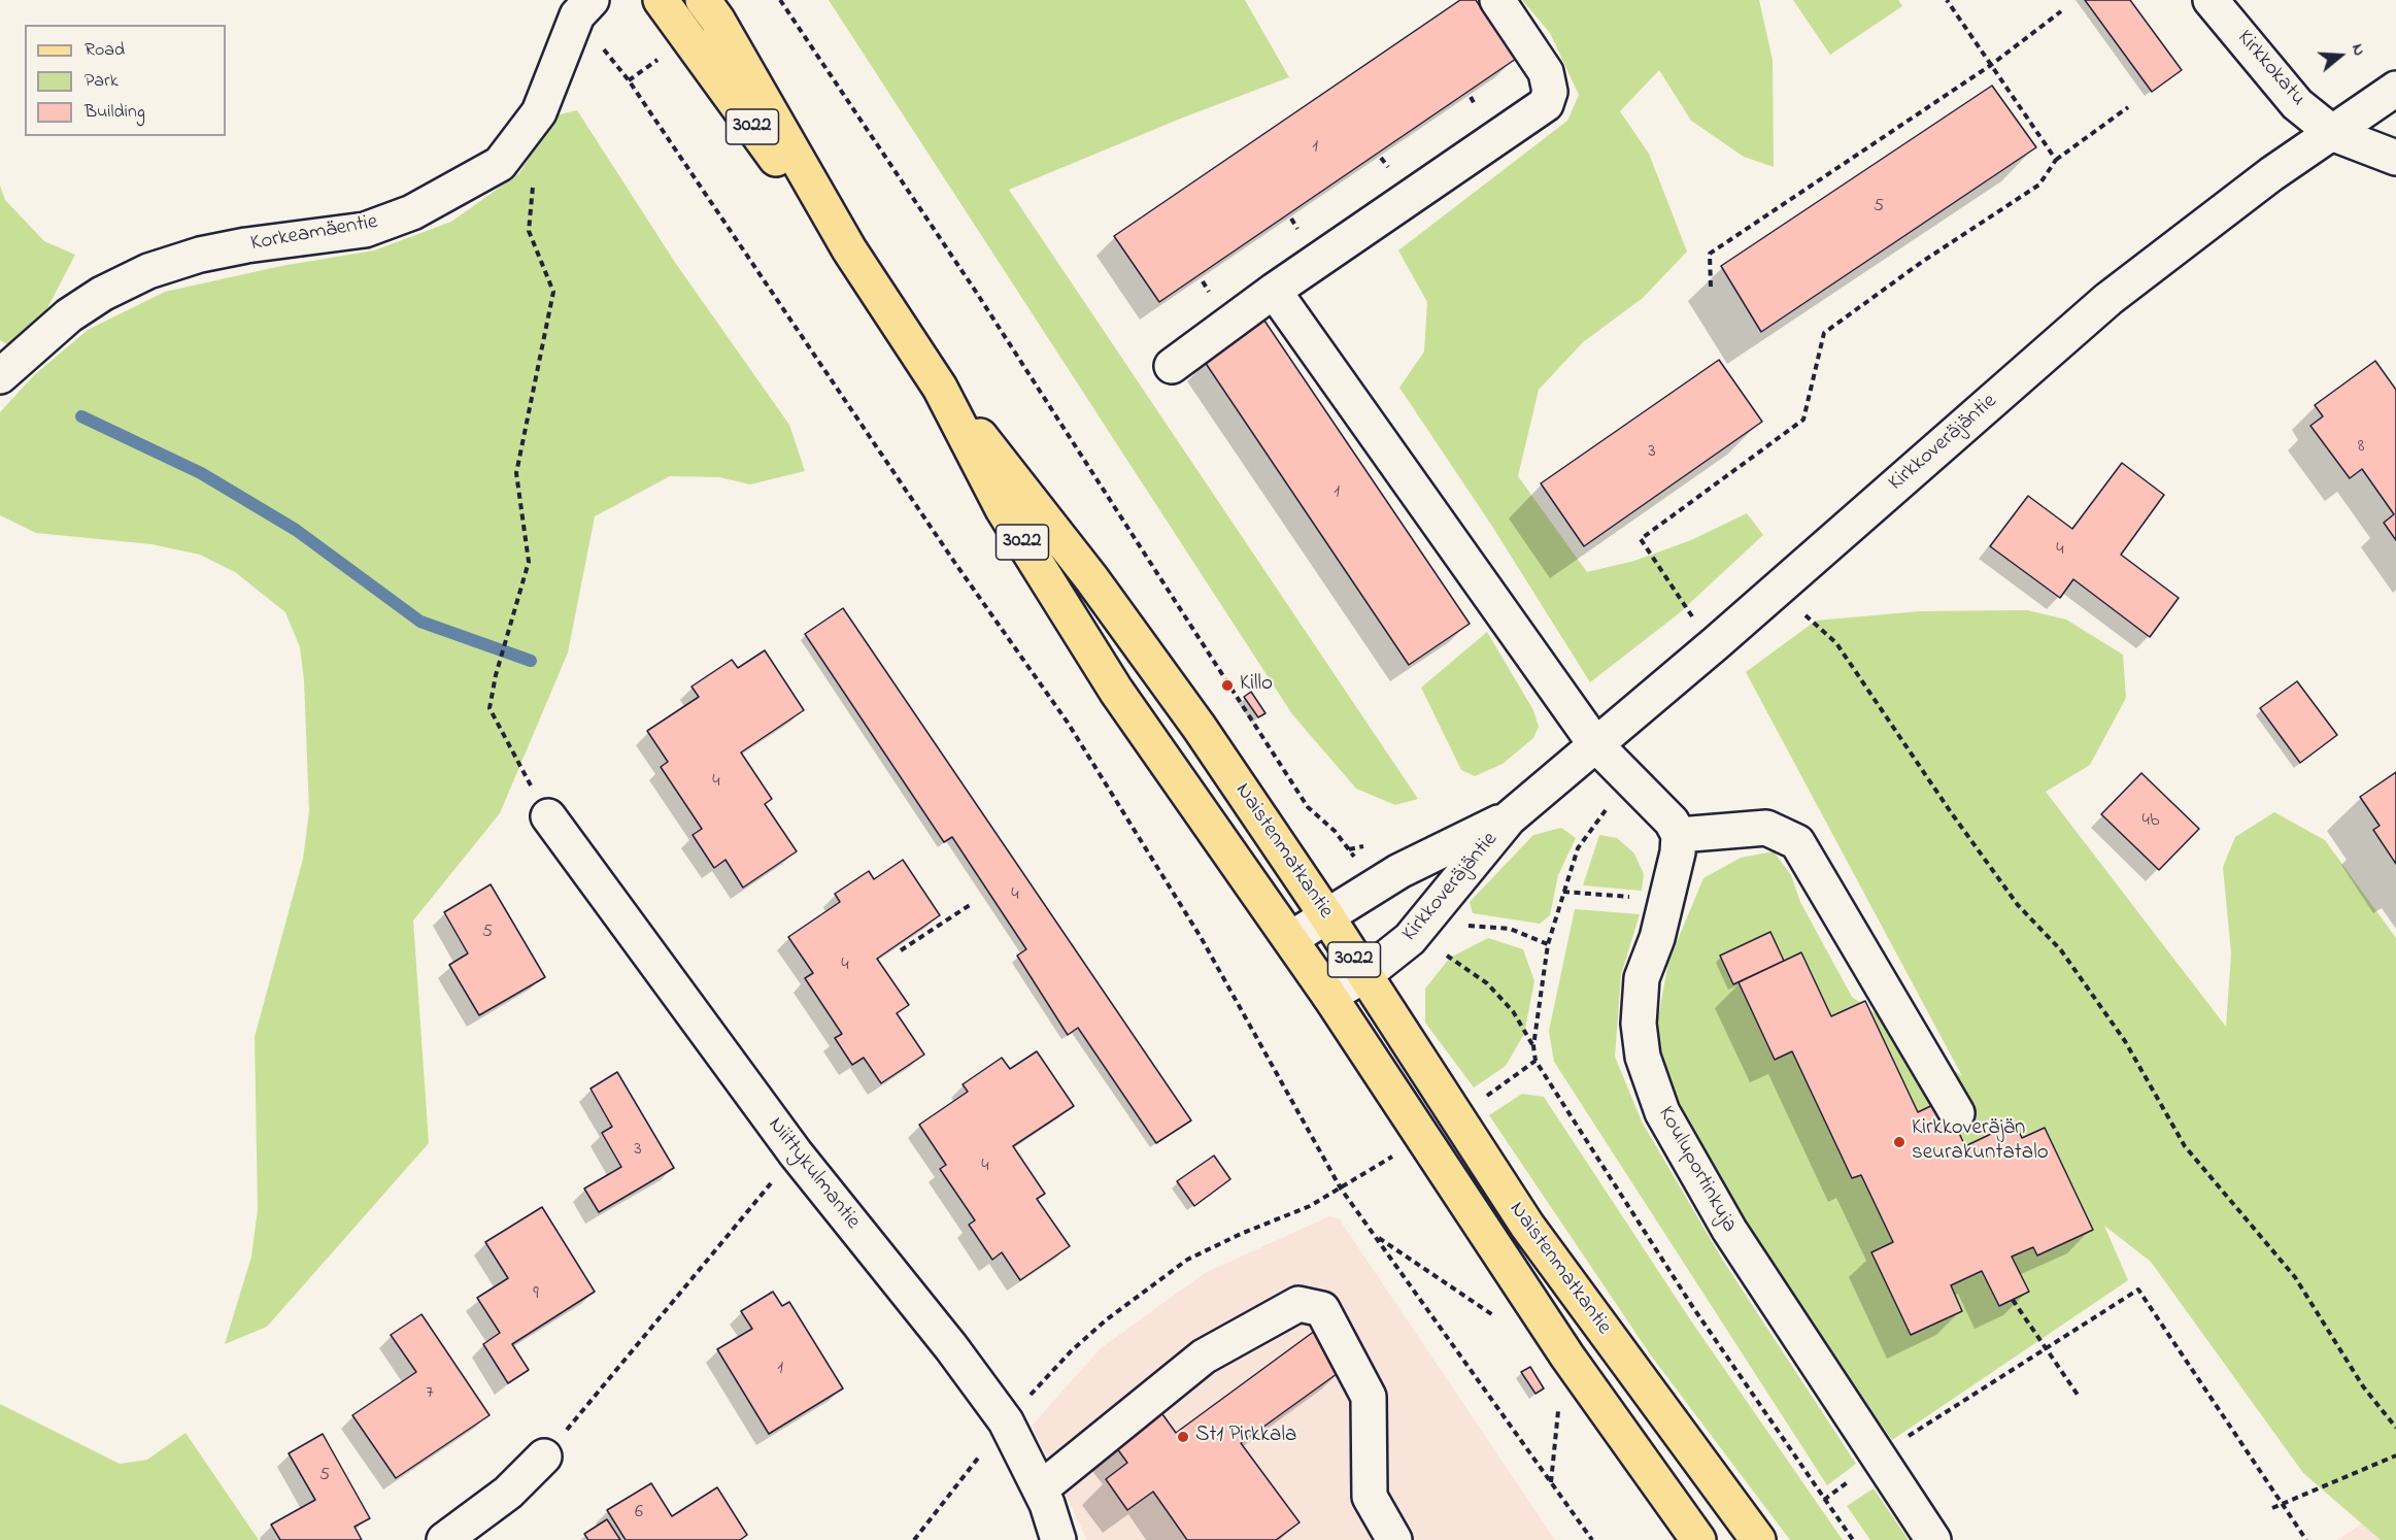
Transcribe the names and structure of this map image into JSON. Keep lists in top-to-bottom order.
{
  "streets": {
    "main road": ["3022", "Naistenmatkantie"],
    "street": [
      "Kirkkokatu",
      "Korkeamäentie",
      "Kirkkoveräjäntie",
      "Kouluportinkuja",
      "Niittykulmantie"
    ]
  },
  "crossings": [
    ["Kirkkokatu", "Kirkkoveräjäntie"],
    ["Kirkkoveräjäntie", "Naistenmatkantie"]
  ],
  "places": ["Killo", "Kirkkoveräjän seurakuntatalo", "St1 Pirkkala"],
  "house_numbers": [
    "1",
    "5",
    "8",
    "3",
    "1",
    "4",
    "4",
    "4b",
    "4",
    "5",
    "4",
    "3",
    "4",
    "9",
    "1",
    "7",
    "5",
    "6"
  ],
  "legend": ["Road", "Park", "Building"],
  "north": "right"
}
